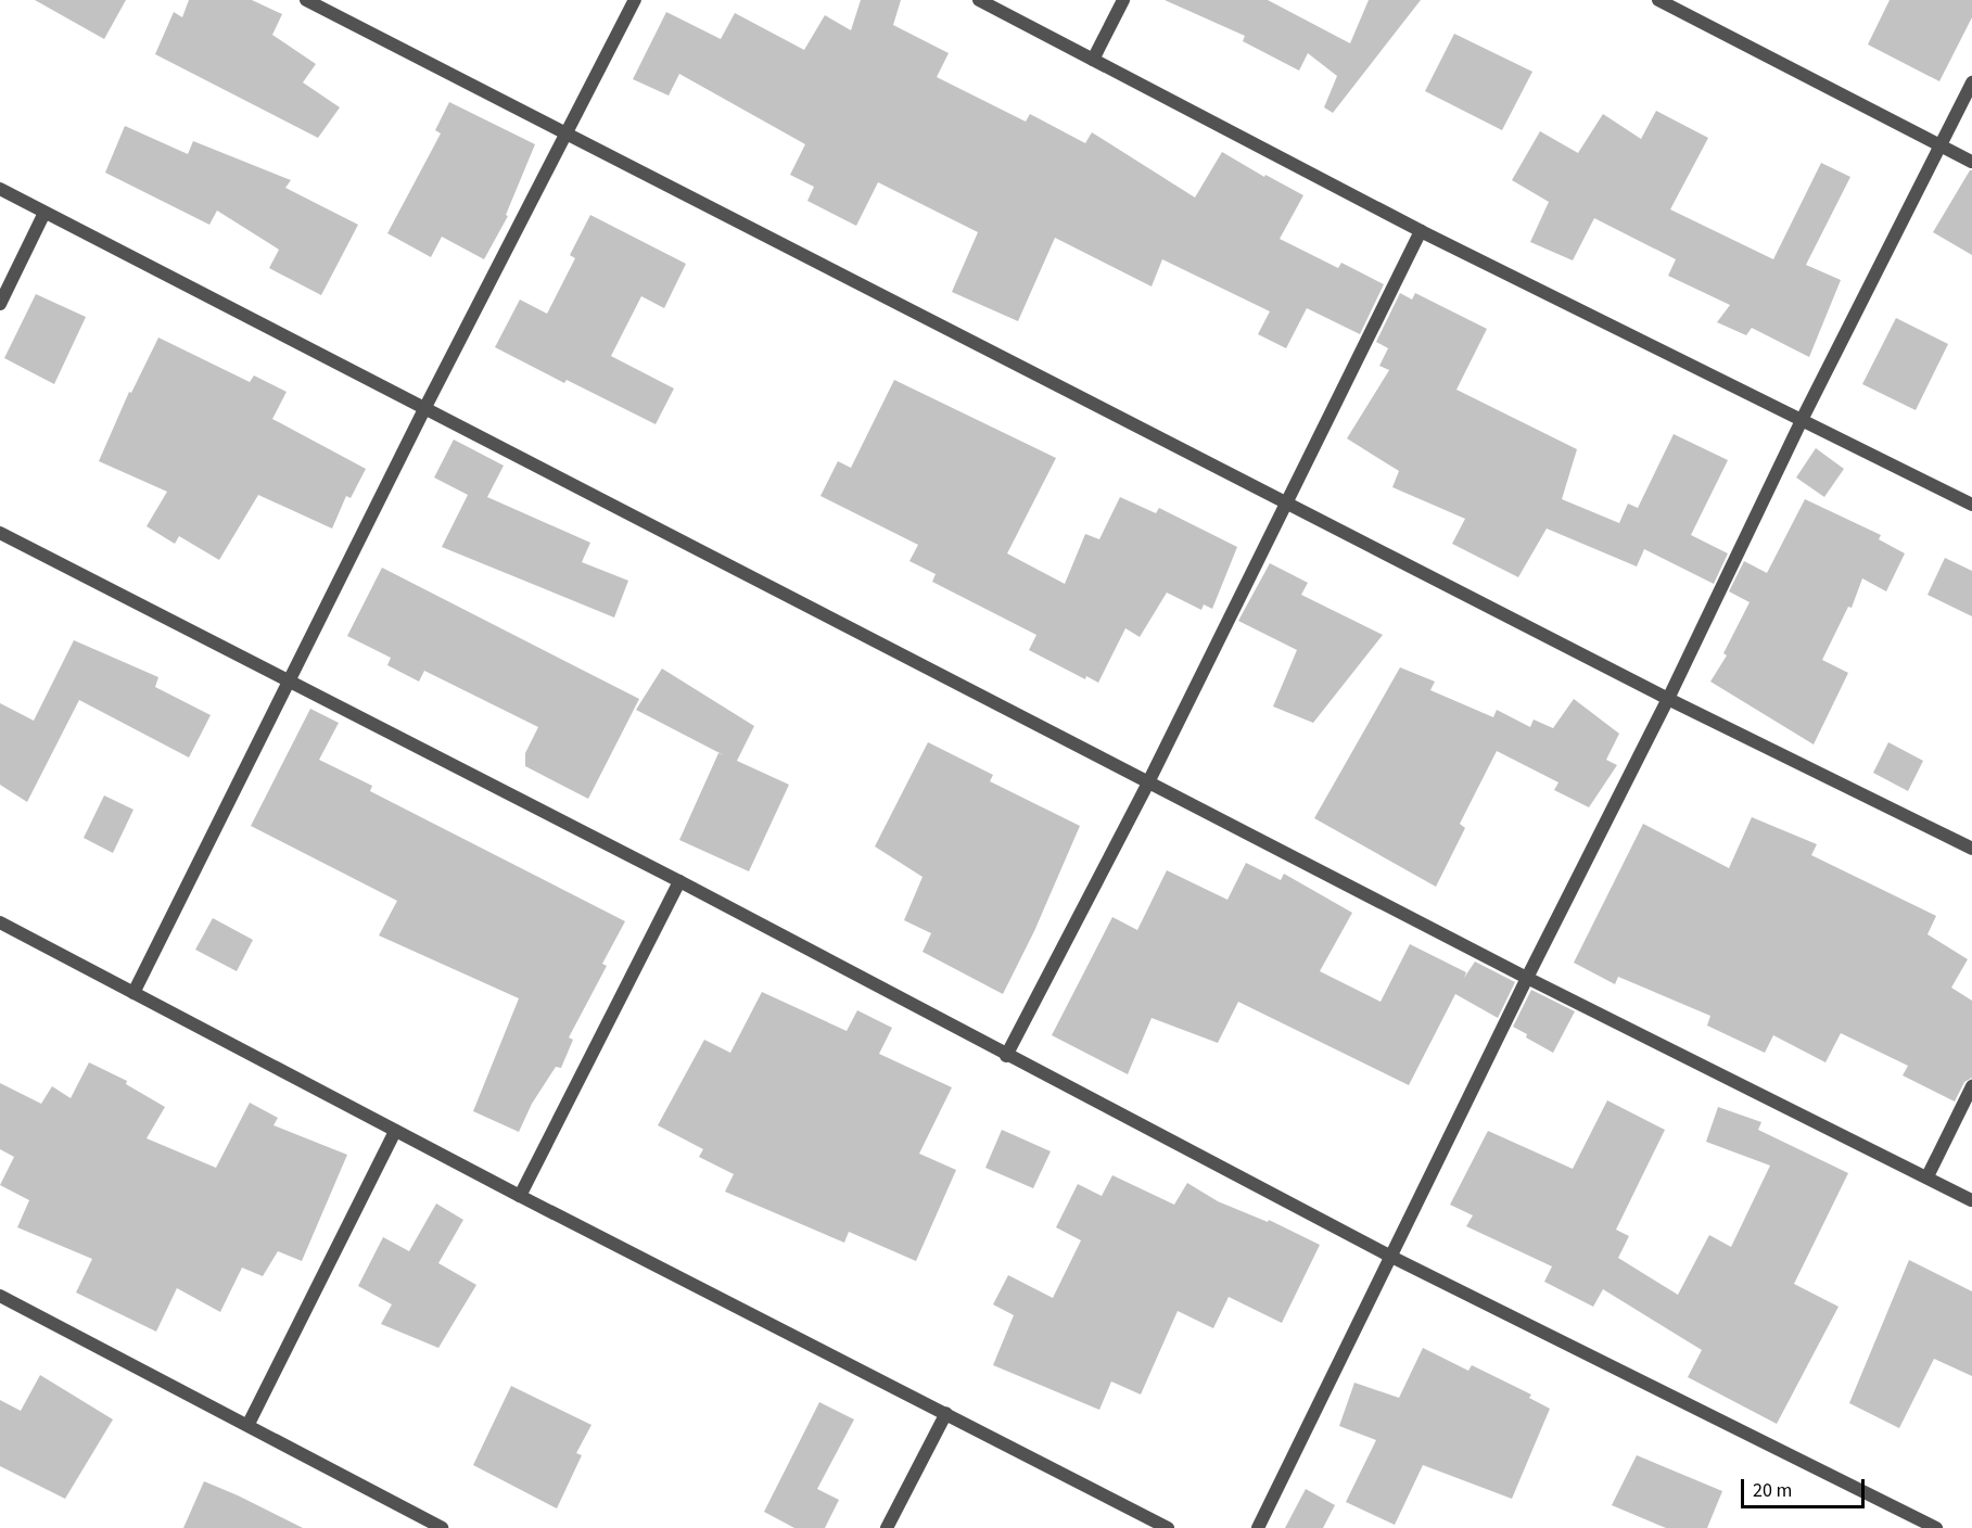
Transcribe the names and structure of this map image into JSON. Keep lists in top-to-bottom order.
{
  "scale_bar": "20 m"
}
